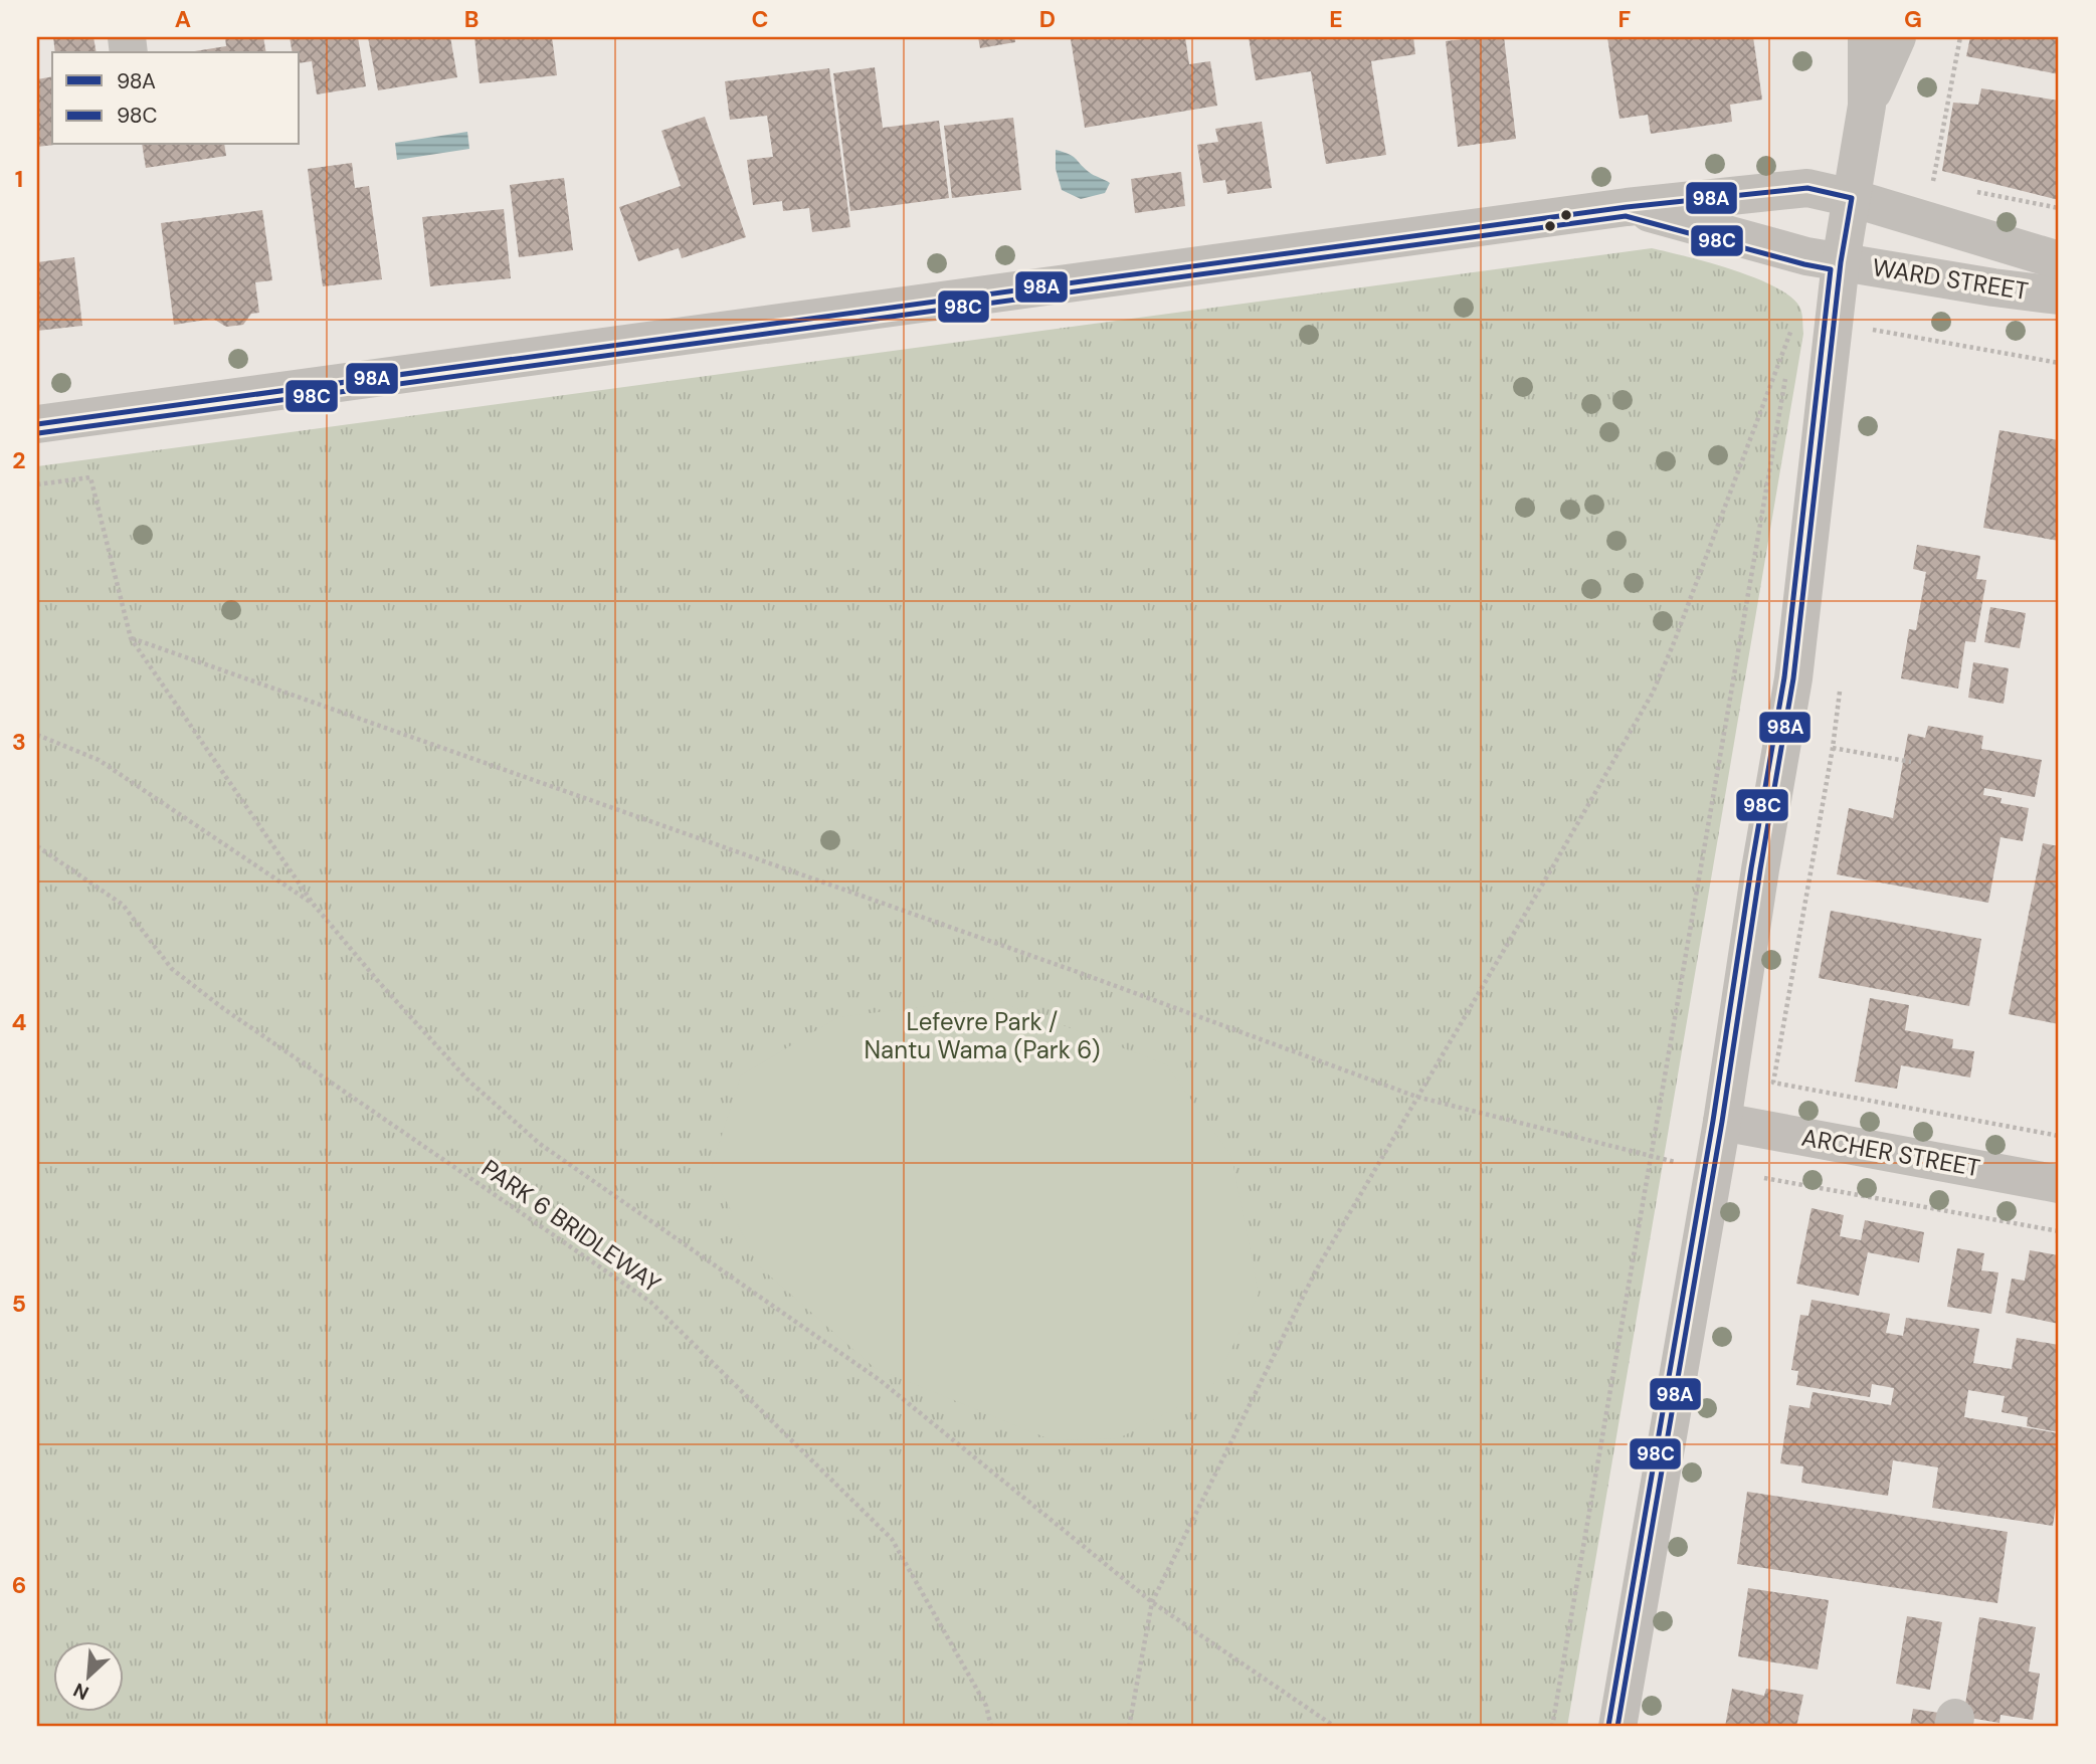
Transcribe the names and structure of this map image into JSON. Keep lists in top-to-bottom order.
{
  "streets": {
    "street": ["WARD STREET", "ARCHER STREET"],
    "path": ["PARK 6 BRIDLEWAY"]
  },
  "parks": ["Lefevre Park / Nantu Wama (Park 6)"],
  "lines": ["transit line 98A", "transit line 98C"],
  "legend": ["98A", "98C"],
  "north": "bottom left",
  "grid": {
    "columns": [
      "A",
      "B",
      "C",
      "D",
      "E",
      "F",
      "G"
    ],
    "rows": [
      "1",
      "2",
      "3",
      "4",
      "5",
      "6"
    ]
  }
}
